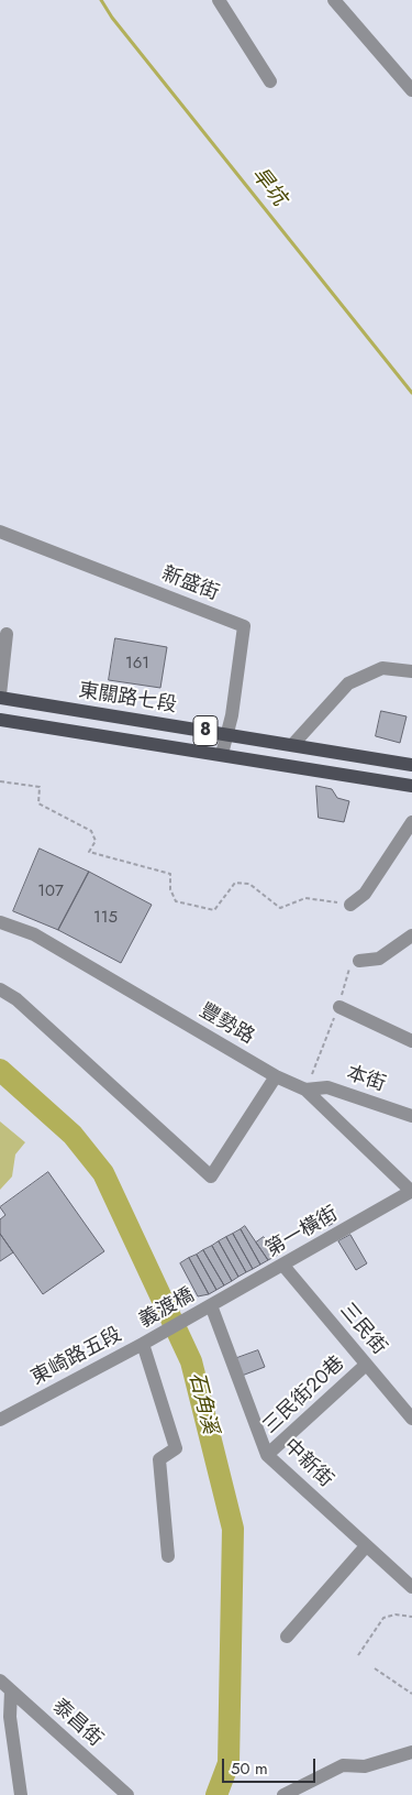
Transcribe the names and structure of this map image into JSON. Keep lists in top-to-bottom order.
{
  "streets": {
    "main road": ["東關路七段", "8"],
    "street": [
      "新盛街",
      "豐勢路",
      "本街",
      "第一橫街",
      "義渡橋",
      "三民街",
      "東崎路五段",
      "三民街20巷",
      "中新街",
      "泰昌街"
    ]
  },
  "crossings": [
    ["新盛街", "東關路七段"],
    ["豐勢路", "本街"],
    ["豐勢路", "第一橫街"],
    ["第一橫街", "義渡橋"],
    ["第一橫街", "三民街"],
    ["第一橫街", "中新街"],
    ["義渡橋", "東崎路五段"],
    ["義渡橋", "中新街"],
    ["三民街", "三民街20巷"],
    ["三民街20巷", "中新街"]
  ],
  "water": ["旱坑", "石角溪"],
  "house_numbers": ["161", "107", "115"],
  "scale_bar": "50 m"
}
